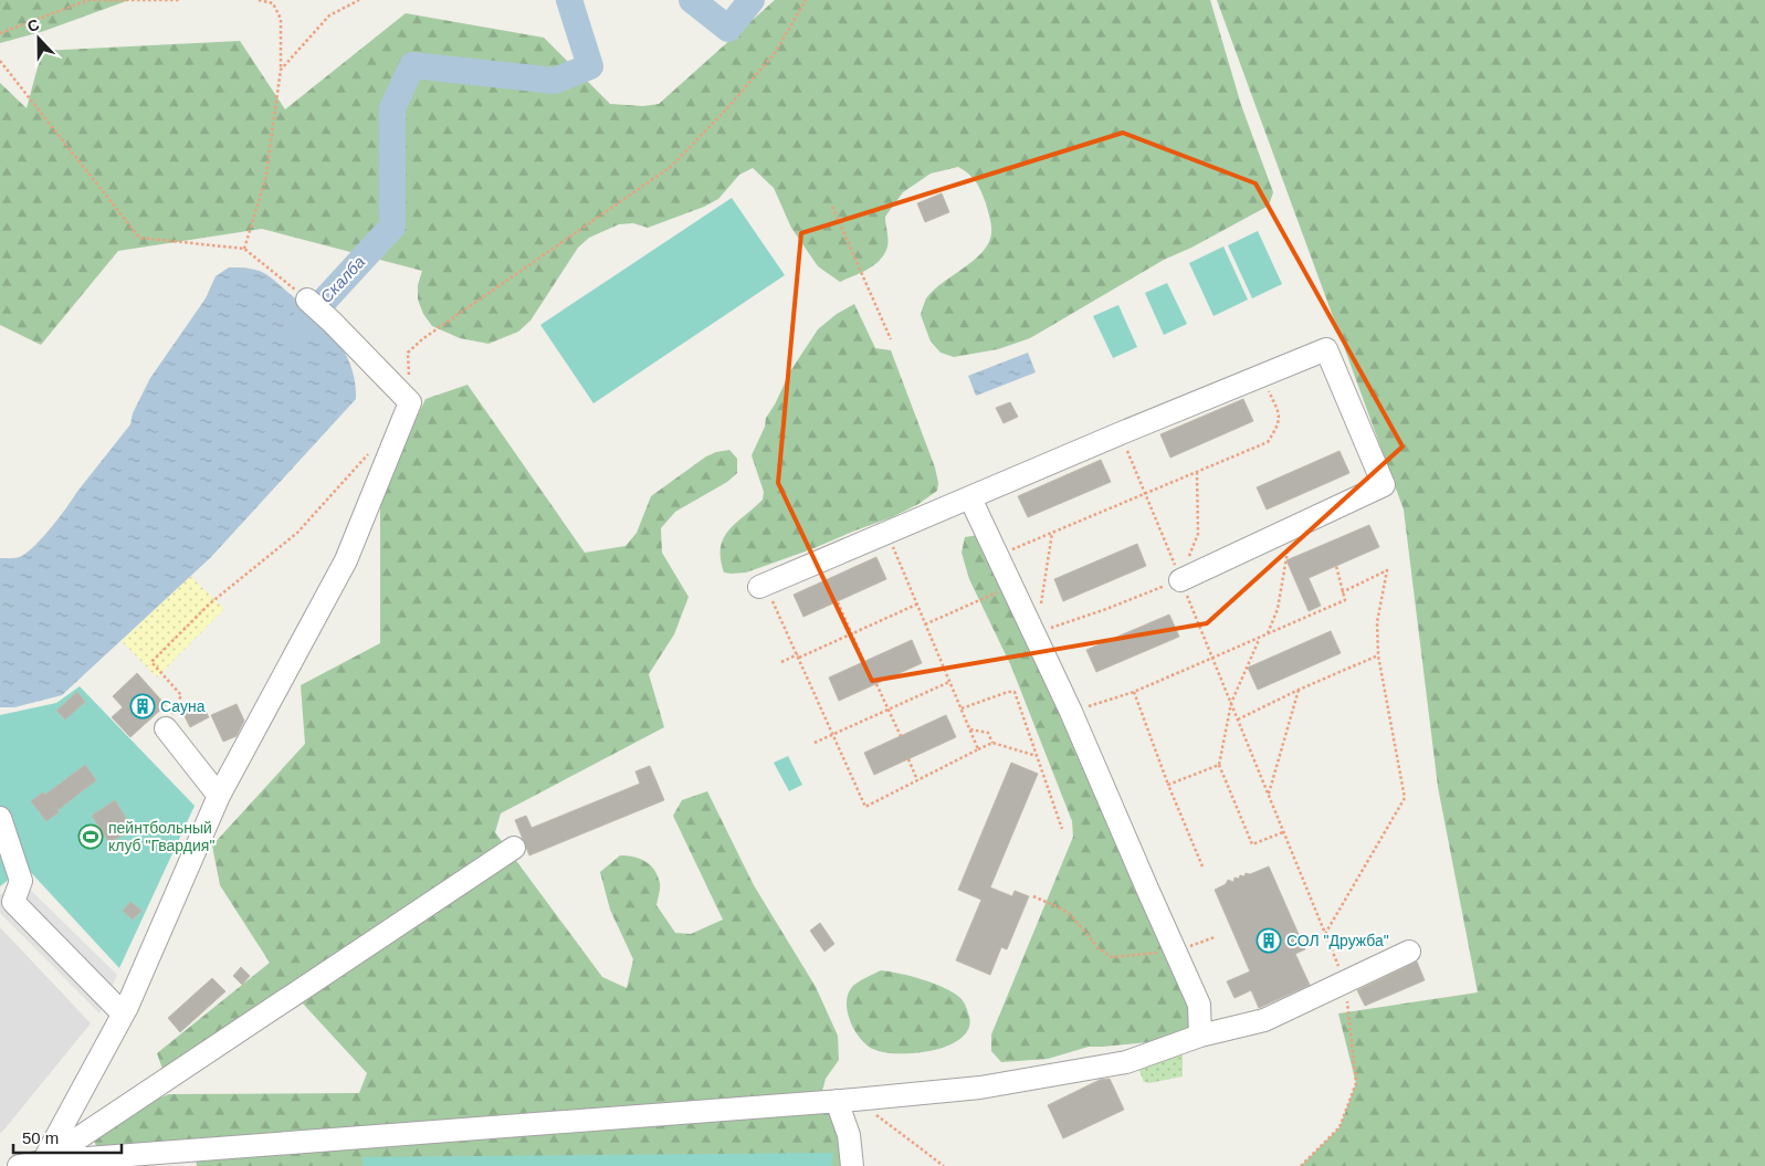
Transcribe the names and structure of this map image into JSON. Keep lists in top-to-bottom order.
{
  "water": ["Скалба"],
  "places": {
    "building": ["Сауна", "СОЛ \"Дружба\""],
    "sports": ["пейнтбольный клуб \"Гвардия\""]
  },
  "scale_bar": "50 m",
  "north": "top"
}
